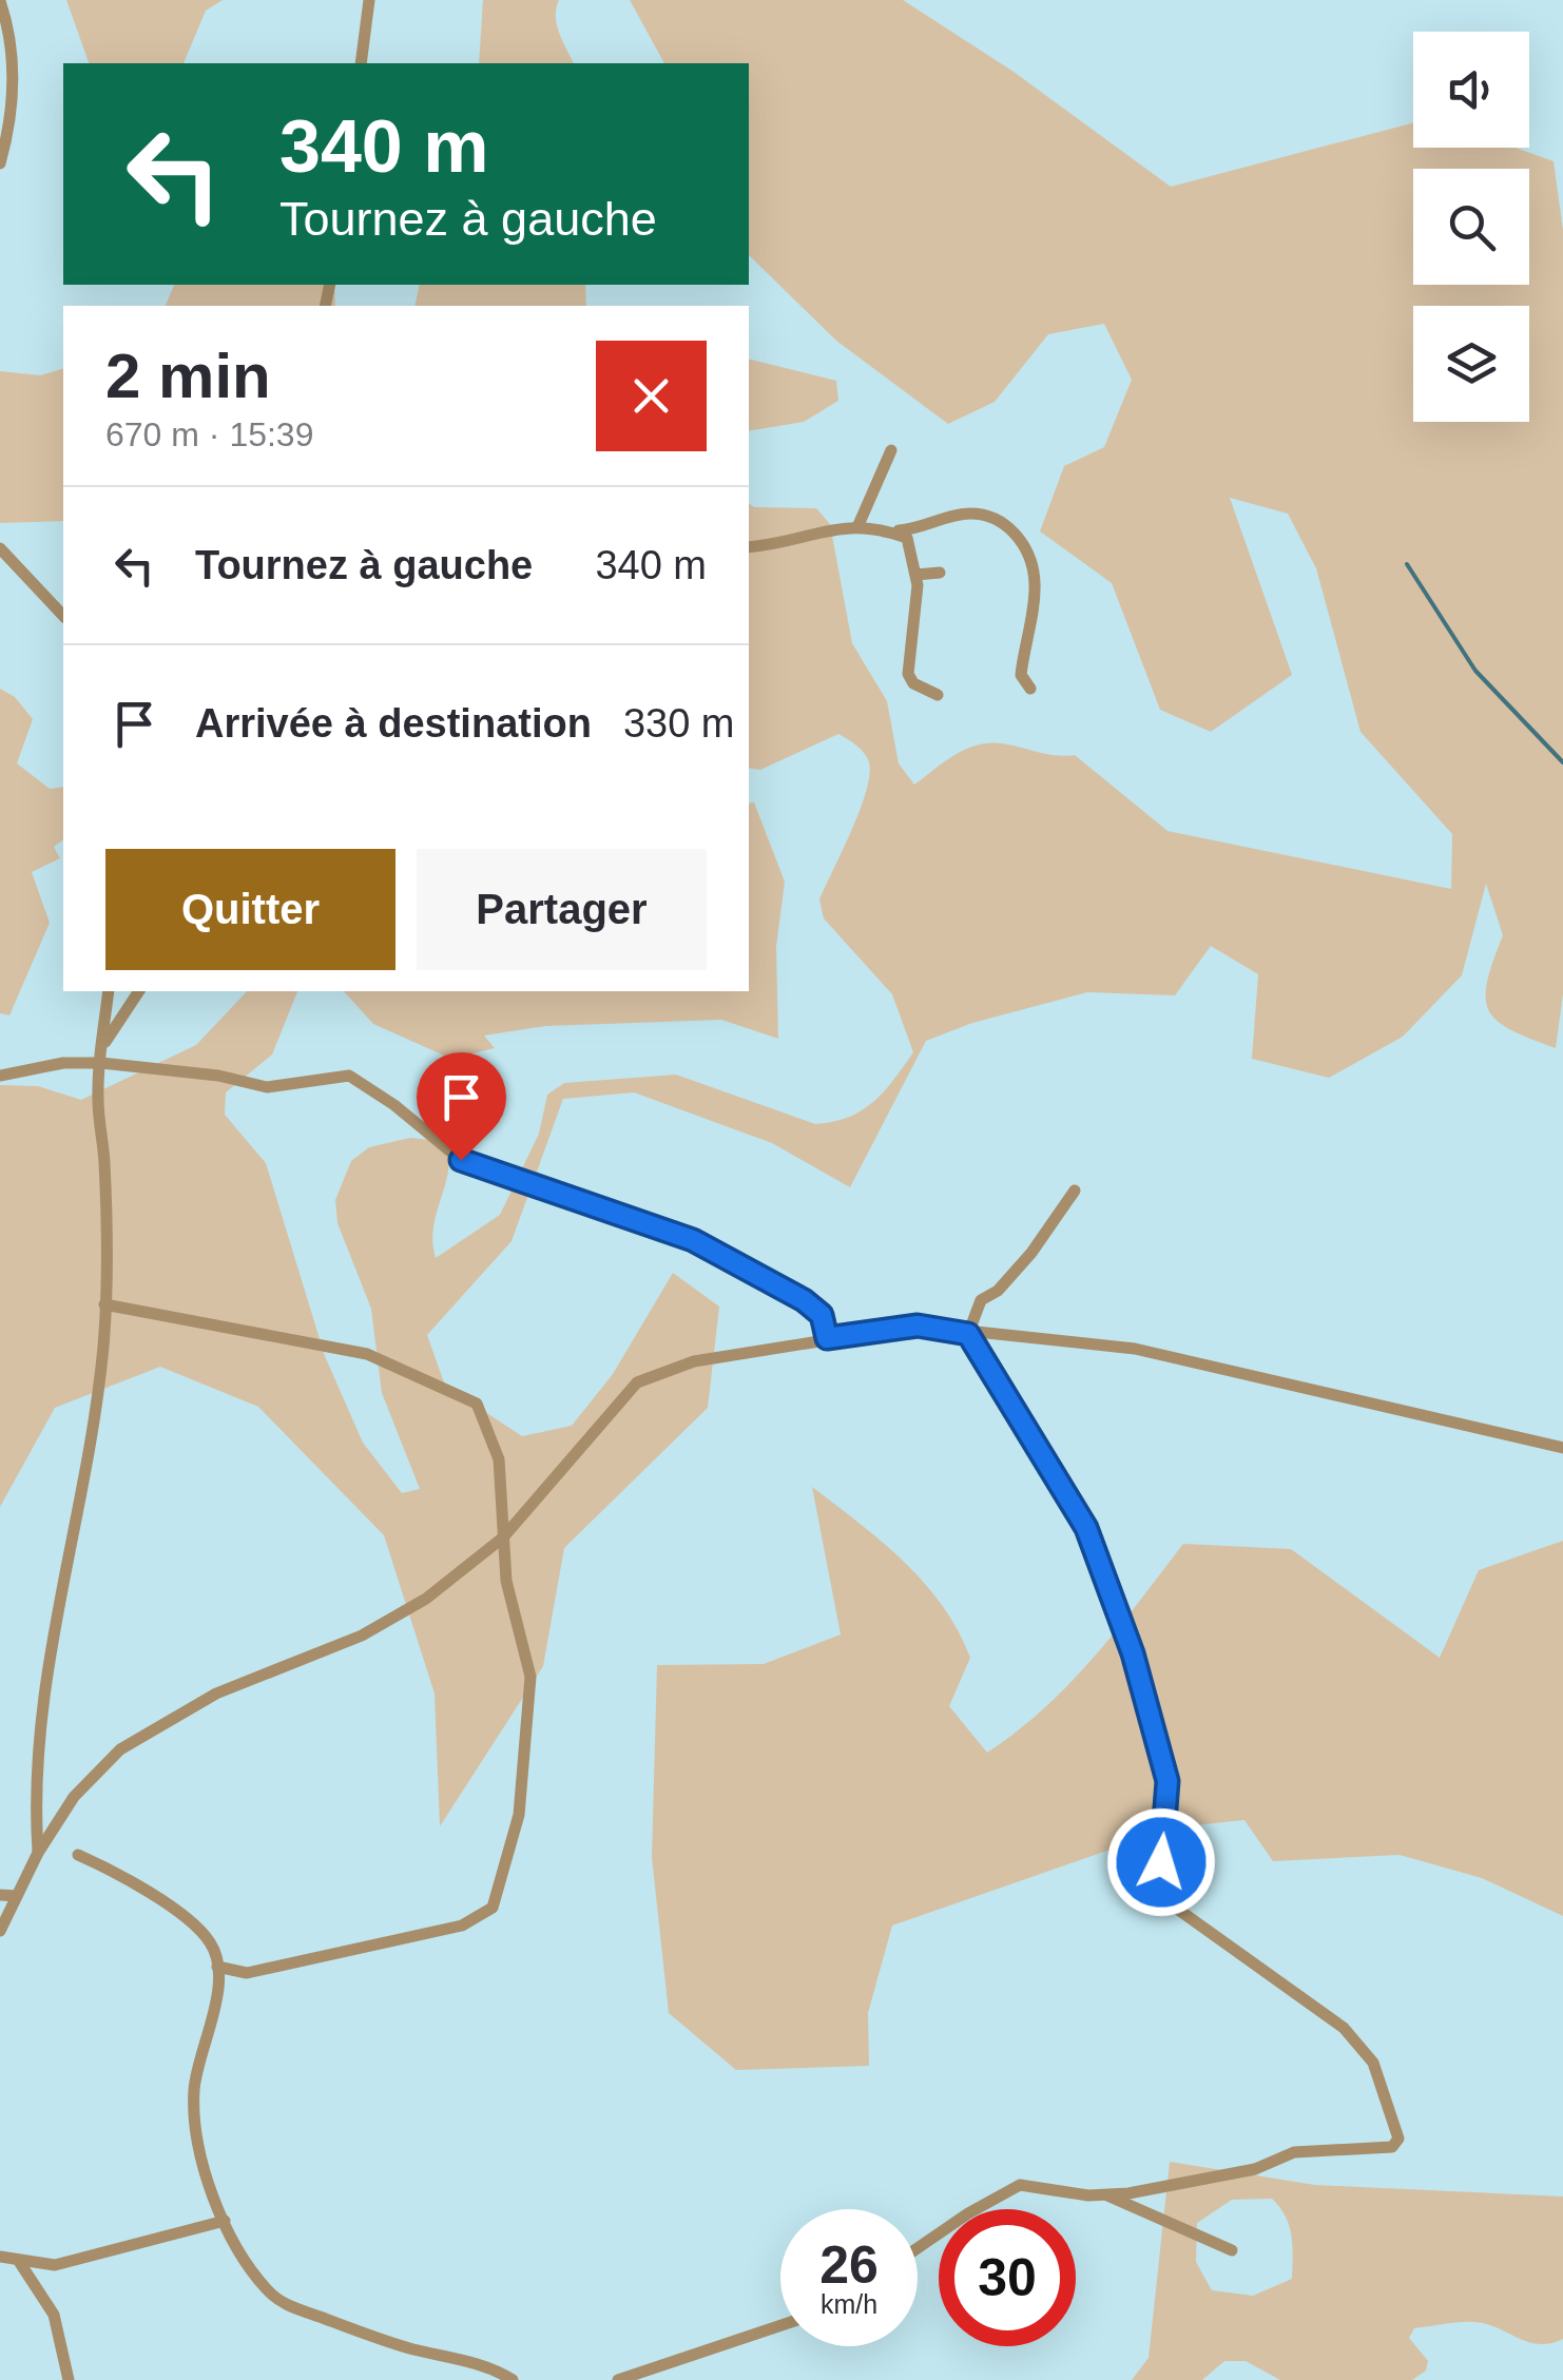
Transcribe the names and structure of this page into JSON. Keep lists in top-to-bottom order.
{
  "page": {
    "turn": ["340 m", "Tournez à gauche"],
    "heading": ["2 min", "670 m · 15:39"],
    "list": [
      {
        "name": "Tournez à gauche",
        "value": "340 m"
      },
      {
        "name": "Arrivée à destination",
        "value": "330 m"
      }
    ],
    "buttons": ["Quitter", "Partager"],
    "speed": "26 km/h",
    "limit": "30"
  }
}
